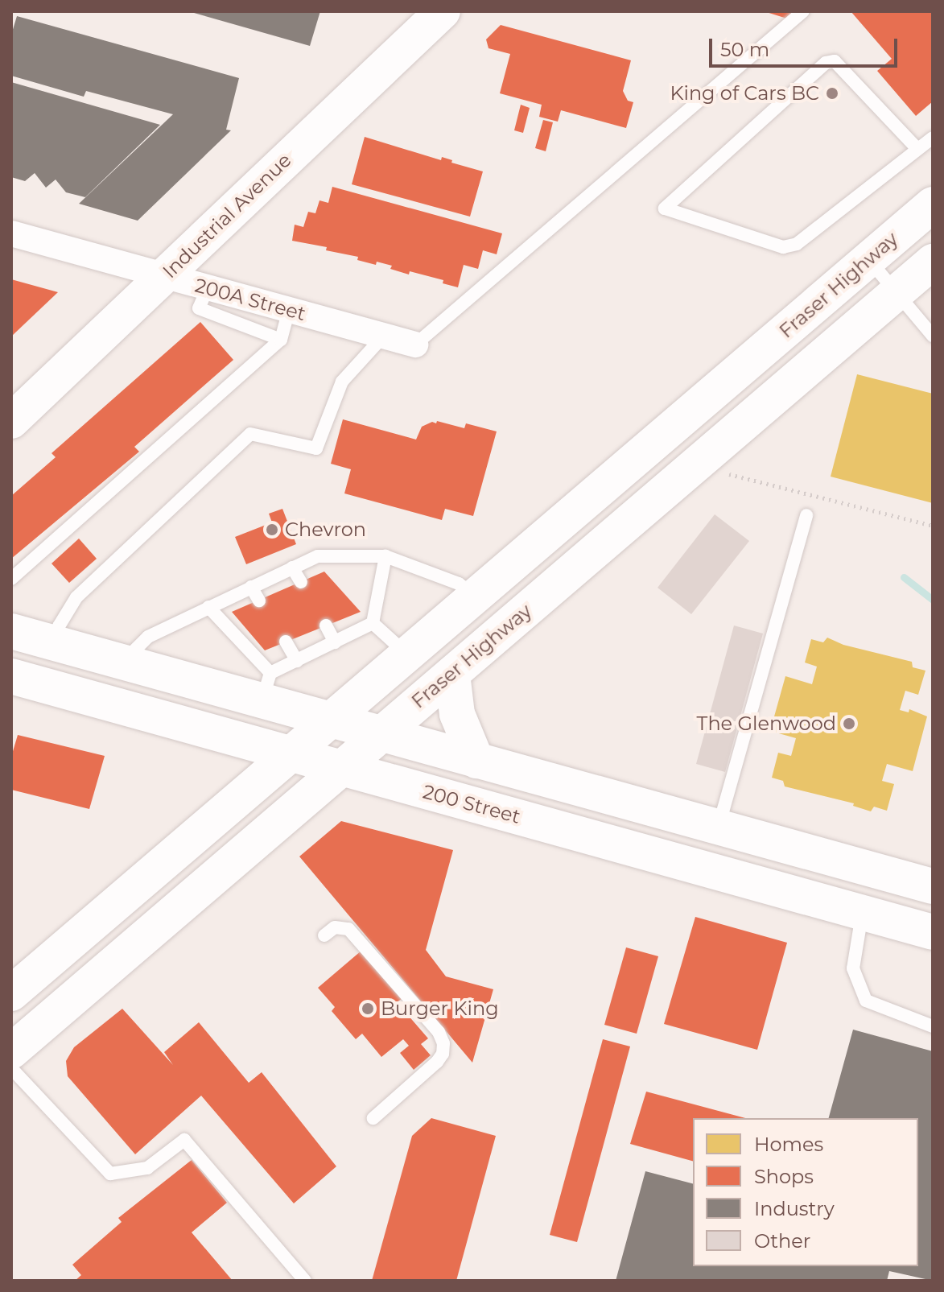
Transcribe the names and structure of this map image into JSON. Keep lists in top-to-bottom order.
{
  "streets": {
    "main road": ["Industrial Avenue", "Fraser Highway", "200 Street"],
    "street": ["200A Street"]
  },
  "crossings": [
    ["Industrial Avenue", "200A Street"],
    ["Fraser Highway", "200 Street"]
  ],
  "places": [
    "King of Cars BC",
    "Chevron",
    "The Glenwood",
    "Burger King"
  ],
  "legend": [
    "Homes",
    "Shops",
    "Industry",
    "Other"
  ],
  "scale_bar": "50 m"
}
